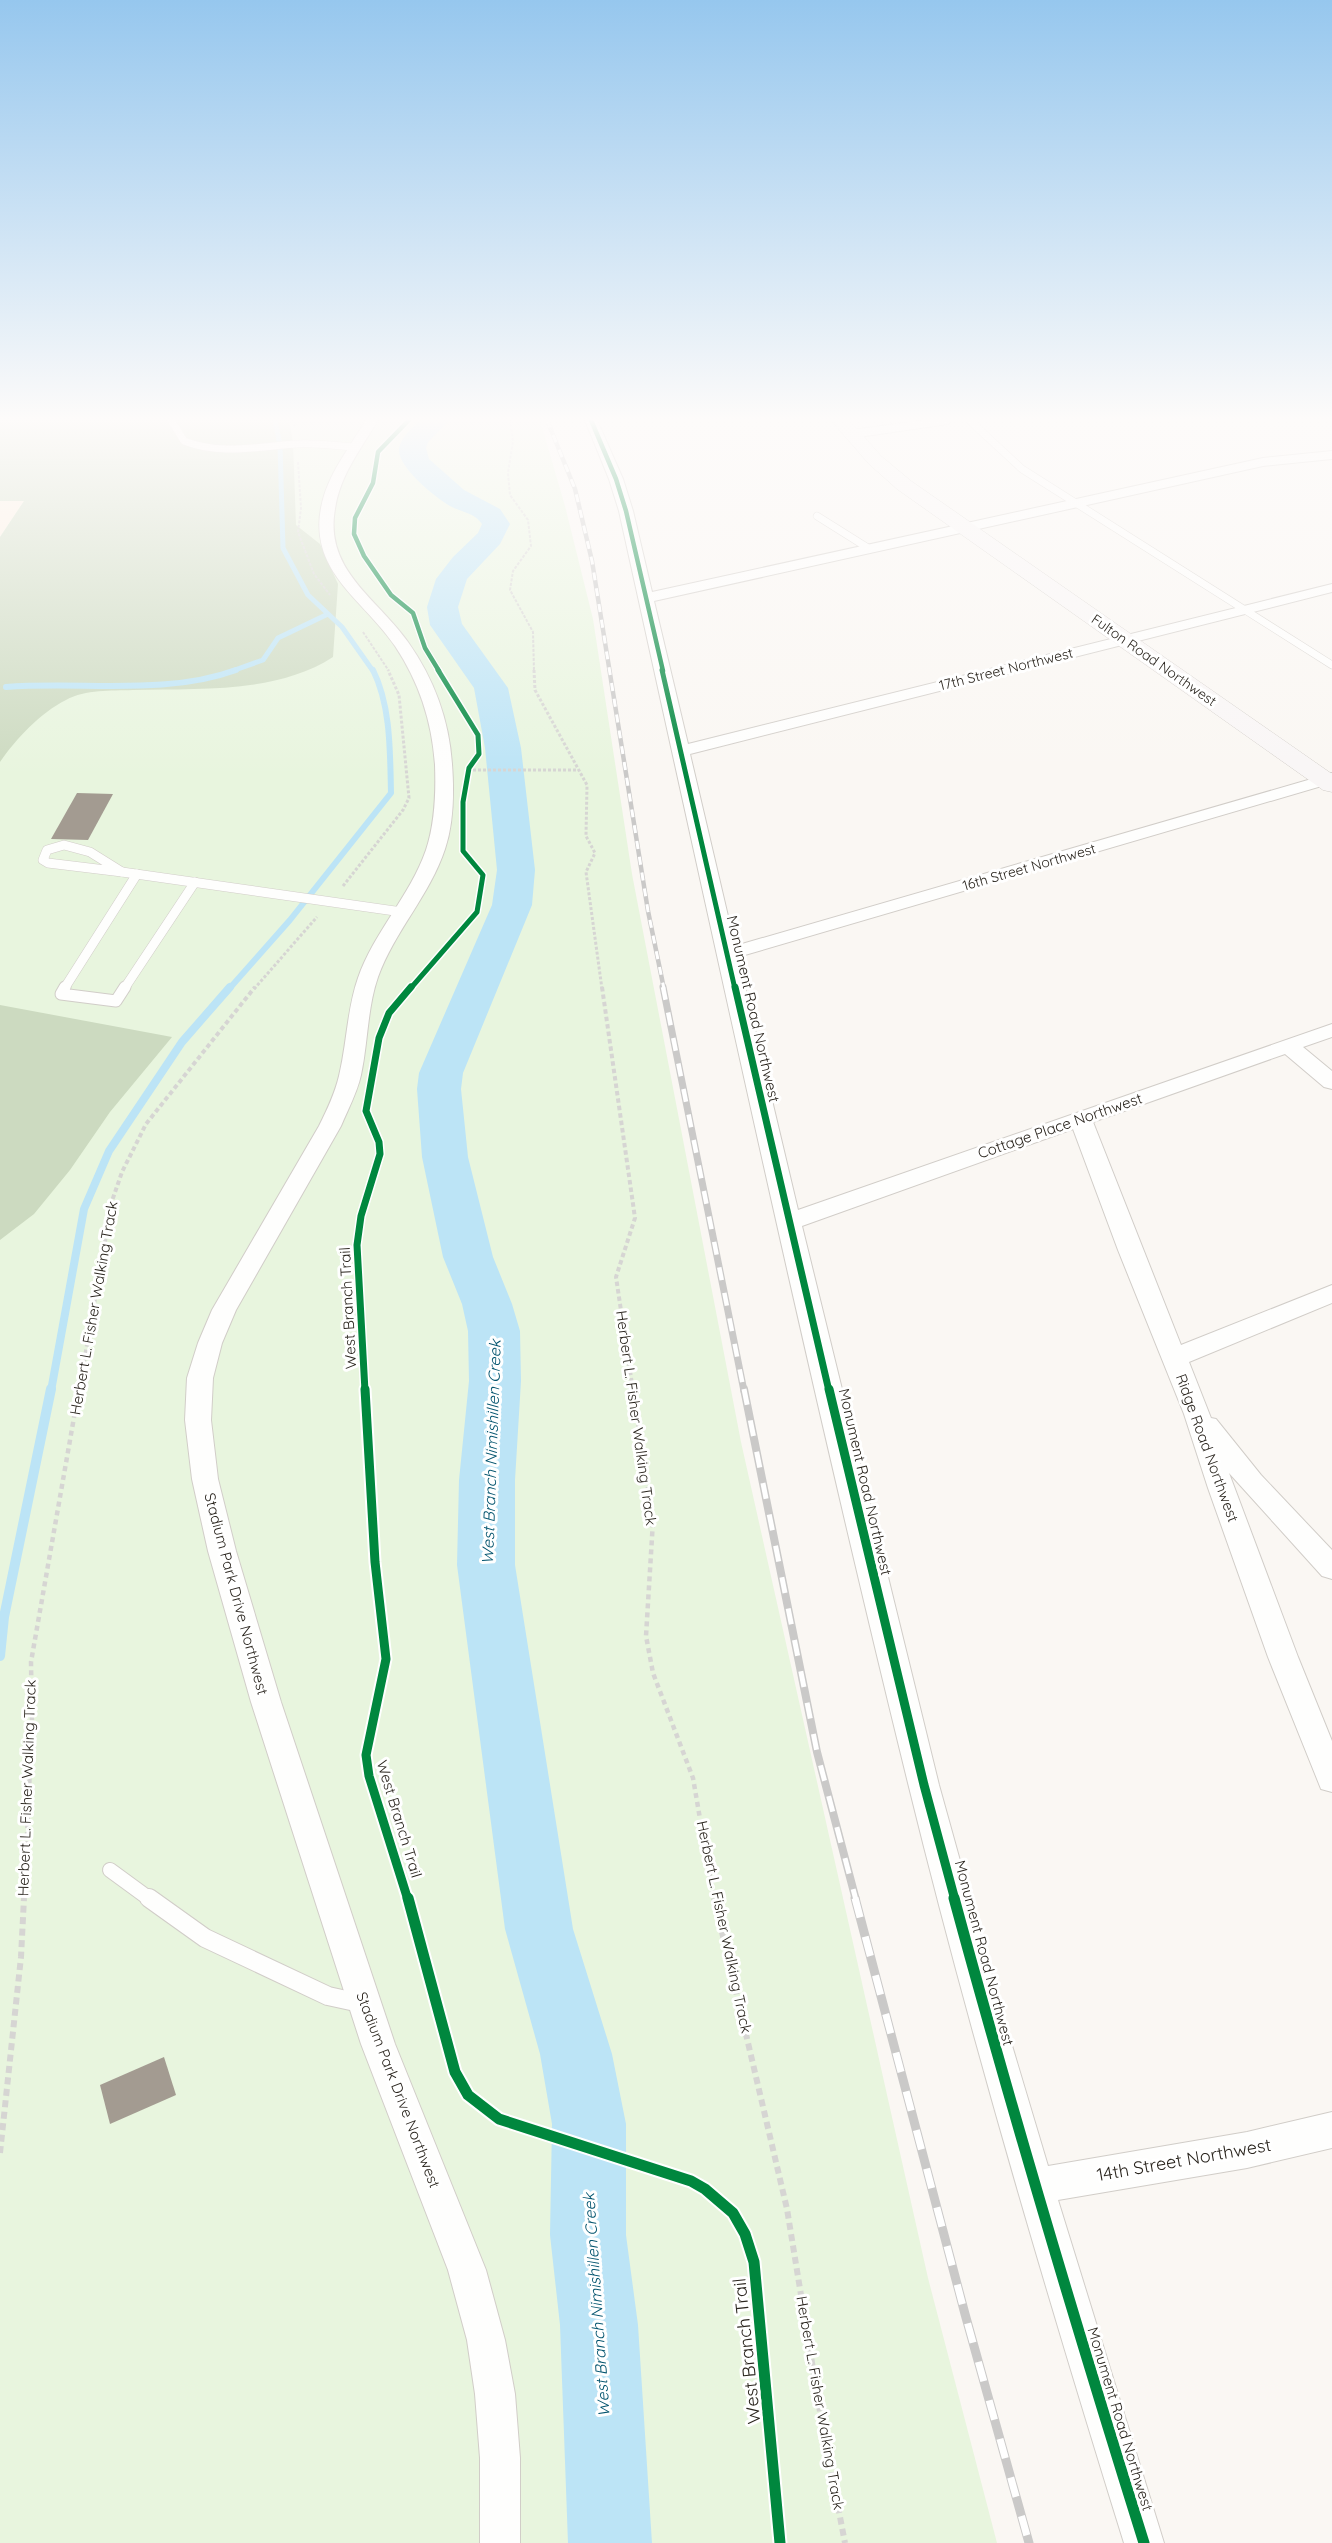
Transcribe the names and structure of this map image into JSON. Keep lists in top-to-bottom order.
{
  "streets": {
    "main road": ["Fulton Road Northwest"],
    "street": [
      "17th Street Northwest",
      "16th Street Northwest",
      "Monument Road Northwest",
      "Cottage Place Northwest",
      "Ridge Road Northwest",
      "Stadium Park Drive Northwest",
      "14th Street Northwest"
    ],
    "path": ["Herbert L. Fisher Walking Track"],
    "cycle path": ["West Branch Trail"]
  },
  "crossings": [
    ["Fulton Road Northwest", "17th Street Northwest"],
    ["Fulton Road Northwest", "16th Street Northwest"],
    ["17th Street Northwest", "Monument Road Northwest"],
    ["16th Street Northwest", "Monument Road Northwest"],
    ["Monument Road Northwest", "Cottage Place Northwest"],
    ["Monument Road Northwest", "14th Street Northwest"],
    ["Cottage Place Northwest", "Ridge Road Northwest"]
  ],
  "water": ["West Branch Nimishillen Creek"]
}
